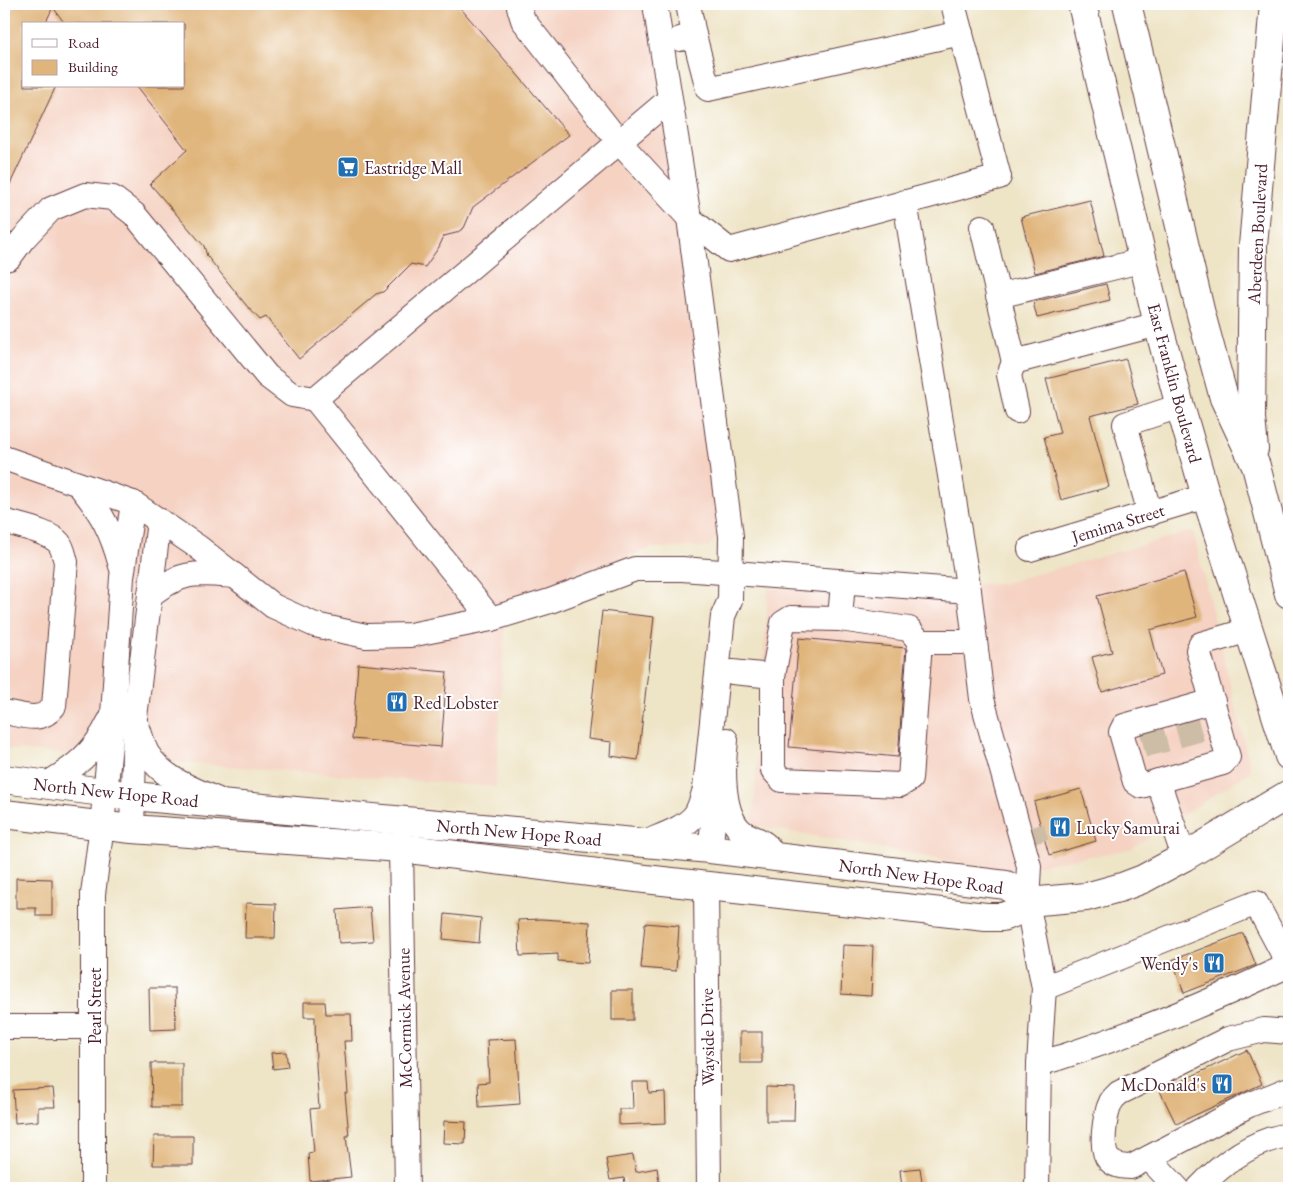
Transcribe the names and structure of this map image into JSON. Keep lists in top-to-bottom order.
{
  "streets": {
    "main road": ["Aberdeen Boulevard", "East Franklin Boulevard", "North New Hope Road"],
    "street": [
      "Jemima Street",
      "Pearl Street",
      "McCormick Avenue",
      "Wayside Drive"
    ]
  },
  "crossings": [
    ["East Franklin Boulevard", "Jemima Street"],
    ["North New Hope Road", "Pearl Street"],
    ["North New Hope Road", "McCormick Avenue"],
    ["North New Hope Road", "Wayside Drive"]
  ],
  "places": {
    "supermarket": ["Eastridge Mall"],
    "restaurant": [
      "Red Lobster",
      "Lucky Samurai",
      "Wendy's",
      "McDonald's"
    ]
  },
  "legend": ["Road", "Building"]
}
